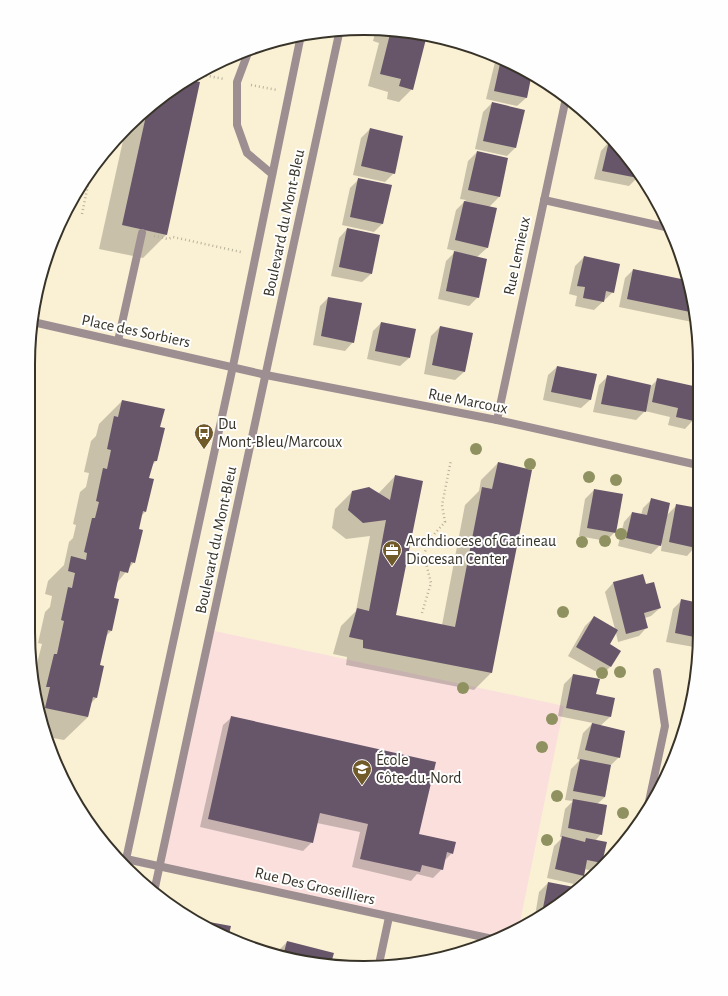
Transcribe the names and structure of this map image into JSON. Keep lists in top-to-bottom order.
{
  "streets": {
    "street": [
      "Boulevard du Mont-Bleu",
      "Rue Lemieux",
      "Place des Sorbiers",
      "Rue Marcoux",
      "Rue Des Groseilliers"
    ]
  },
  "crossings": [
    ["Boulevard du Mont-Bleu", "Place des Sorbiers"],
    ["Boulevard du Mont-Bleu", "Rue Marcoux"],
    ["Boulevard du Mont-Bleu", "Rue Des Groseilliers"],
    ["Rue Lemieux", "Rue Marcoux"],
    ["Place des Sorbiers", "Rue Marcoux"]
  ],
  "places": {
    "bus stop": ["Du Mont-Bleu/Marcoux"],
    "office": ["Archdiocese of Gatineau Diocesan Center"],
    "school or university": ["École Côte-du-Nord"]
  }
}
